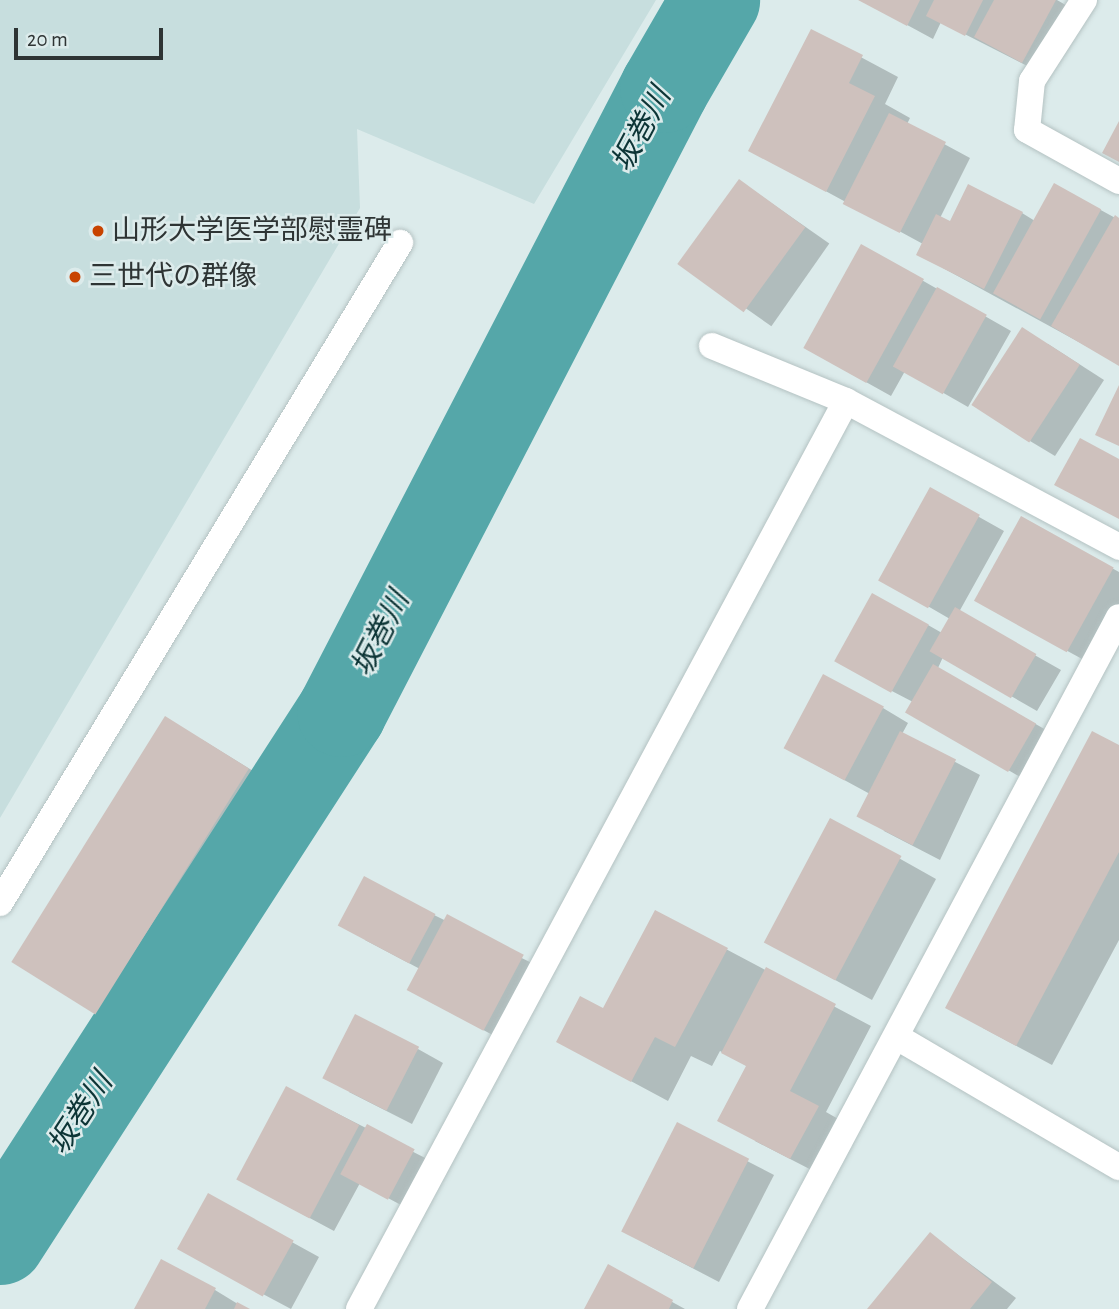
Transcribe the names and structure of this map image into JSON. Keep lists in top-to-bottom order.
{
  "water": ["坂巻川"],
  "places": ["山形大学医学部慰霊碑", "三世代の群像"],
  "scale_bar": "20 m"
}
